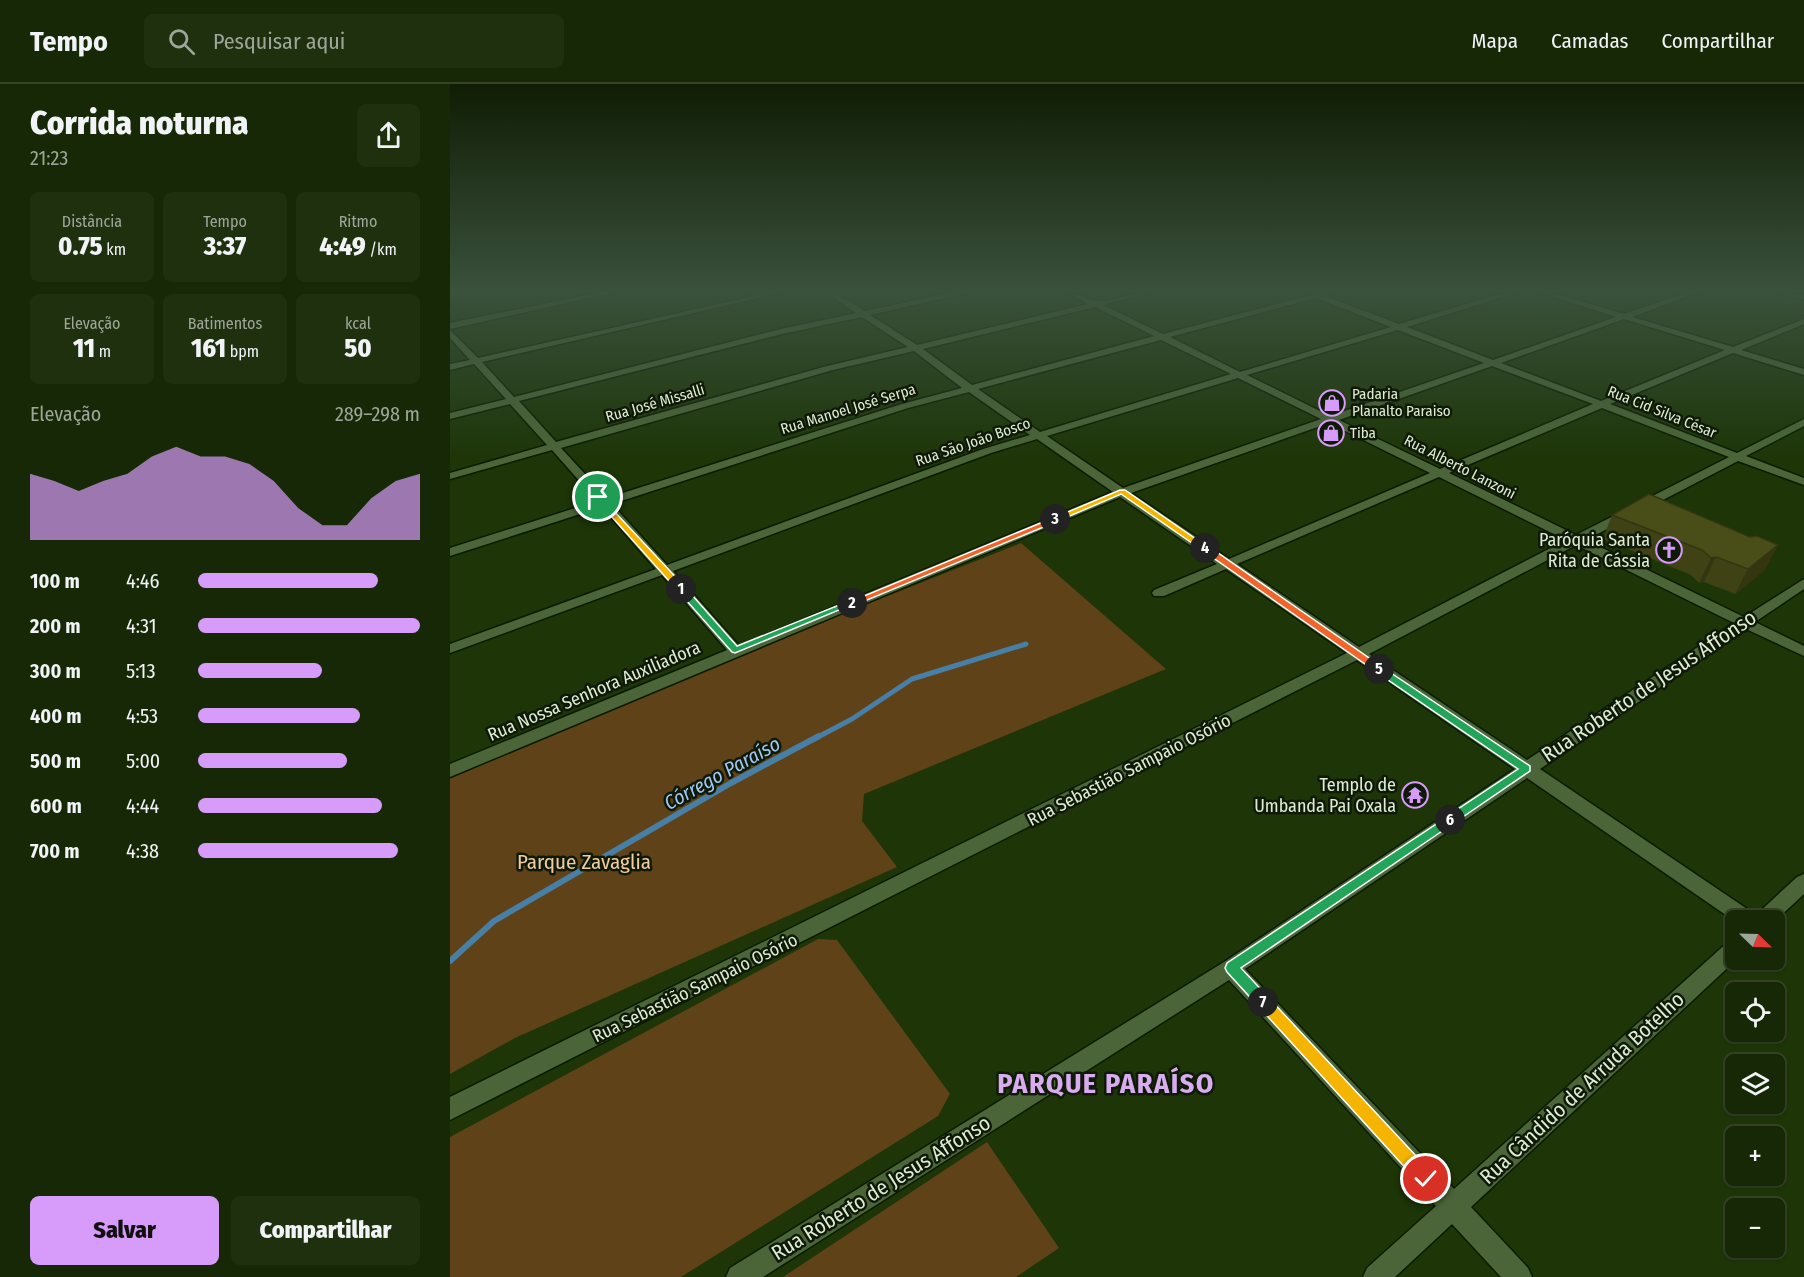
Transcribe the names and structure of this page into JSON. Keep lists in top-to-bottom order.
{
  "streets": {
    "street": [
      "Rua José Missalli",
      "Rua Manoel José Serpa",
      "Rua Cid Silva César",
      "Rua São João Bosco",
      "Rua Alberto Lanzoni",
      "Rua Roberto de Jesus Affonso",
      "Rua Nossa Senhora Auxiliadora",
      "Rua Sebastião Sampaio Osório",
      "Rua Cândido de Arruda Botelho"
    ]
  },
  "crossings": [
    ["Rua Cid Silva César", "Rua Nossa Senhora Auxiliadora"],
    ["Rua Cid Silva César", "Rua Sebastião Sampaio Osório"],
    ["Rua São João Bosco", "Rua Alberto Lanzoni"],
    ["Rua Alberto Lanzoni", "Rua Roberto de Jesus Affonso"],
    ["Rua Alberto Lanzoni", "Rua Nossa Senhora Auxiliadora"],
    ["Rua Alberto Lanzoni", "Rua Sebastião Sampaio Osório"]
  ],
  "districts": ["PARQUE PARAÍSO"],
  "water": ["Córrego Paraíso"],
  "parks": ["Parque Zavaglia"],
  "places": {
    "shop": ["Padaria Planalto Paraiso", "Tiba"],
    "church": ["Paróquia Santa Rita de Cássia"],
    "temple": ["Templo de Umbanda Pai Oxala"]
  },
  "north": "bottom right",
  "page": {
    "header": "Tempo",
    "search": "Pesquisar aqui",
    "nav": ["Mapa", "Camadas", "Compartilhar"],
    "heading": ["Corrida noturna", "21:23"],
    "stats": [
      ["Distância", "0.75 km"],
      ["Tempo", "3:37"],
      ["Ritmo", "4:49 /km"],
      ["Elevação", "11 m"],
      ["Batimentos", "161 bpm"],
      ["kcal", "50"]
    ],
    "chart": ["Elevação", "289–298 m"],
    "pins": [
      "3",
      "4",
      "1",
      "2",
      "5",
      "6",
      "7"
    ],
    "list": [
      {
        "name": "100 m",
        "note": "4:46"
      },
      {
        "name": "200 m",
        "note": "4:31"
      },
      {
        "name": "300 m",
        "note": "5:13"
      },
      {
        "name": "400 m",
        "note": "4:53"
      },
      {
        "name": "500 m",
        "note": "5:00"
      },
      {
        "name": "600 m",
        "note": "4:44"
      },
      {
        "name": "700 m",
        "note": "4:38"
      }
    ],
    "map_buttons": ["+", "−"],
    "buttons": ["Salvar", "Compartilhar"]
  }
}
